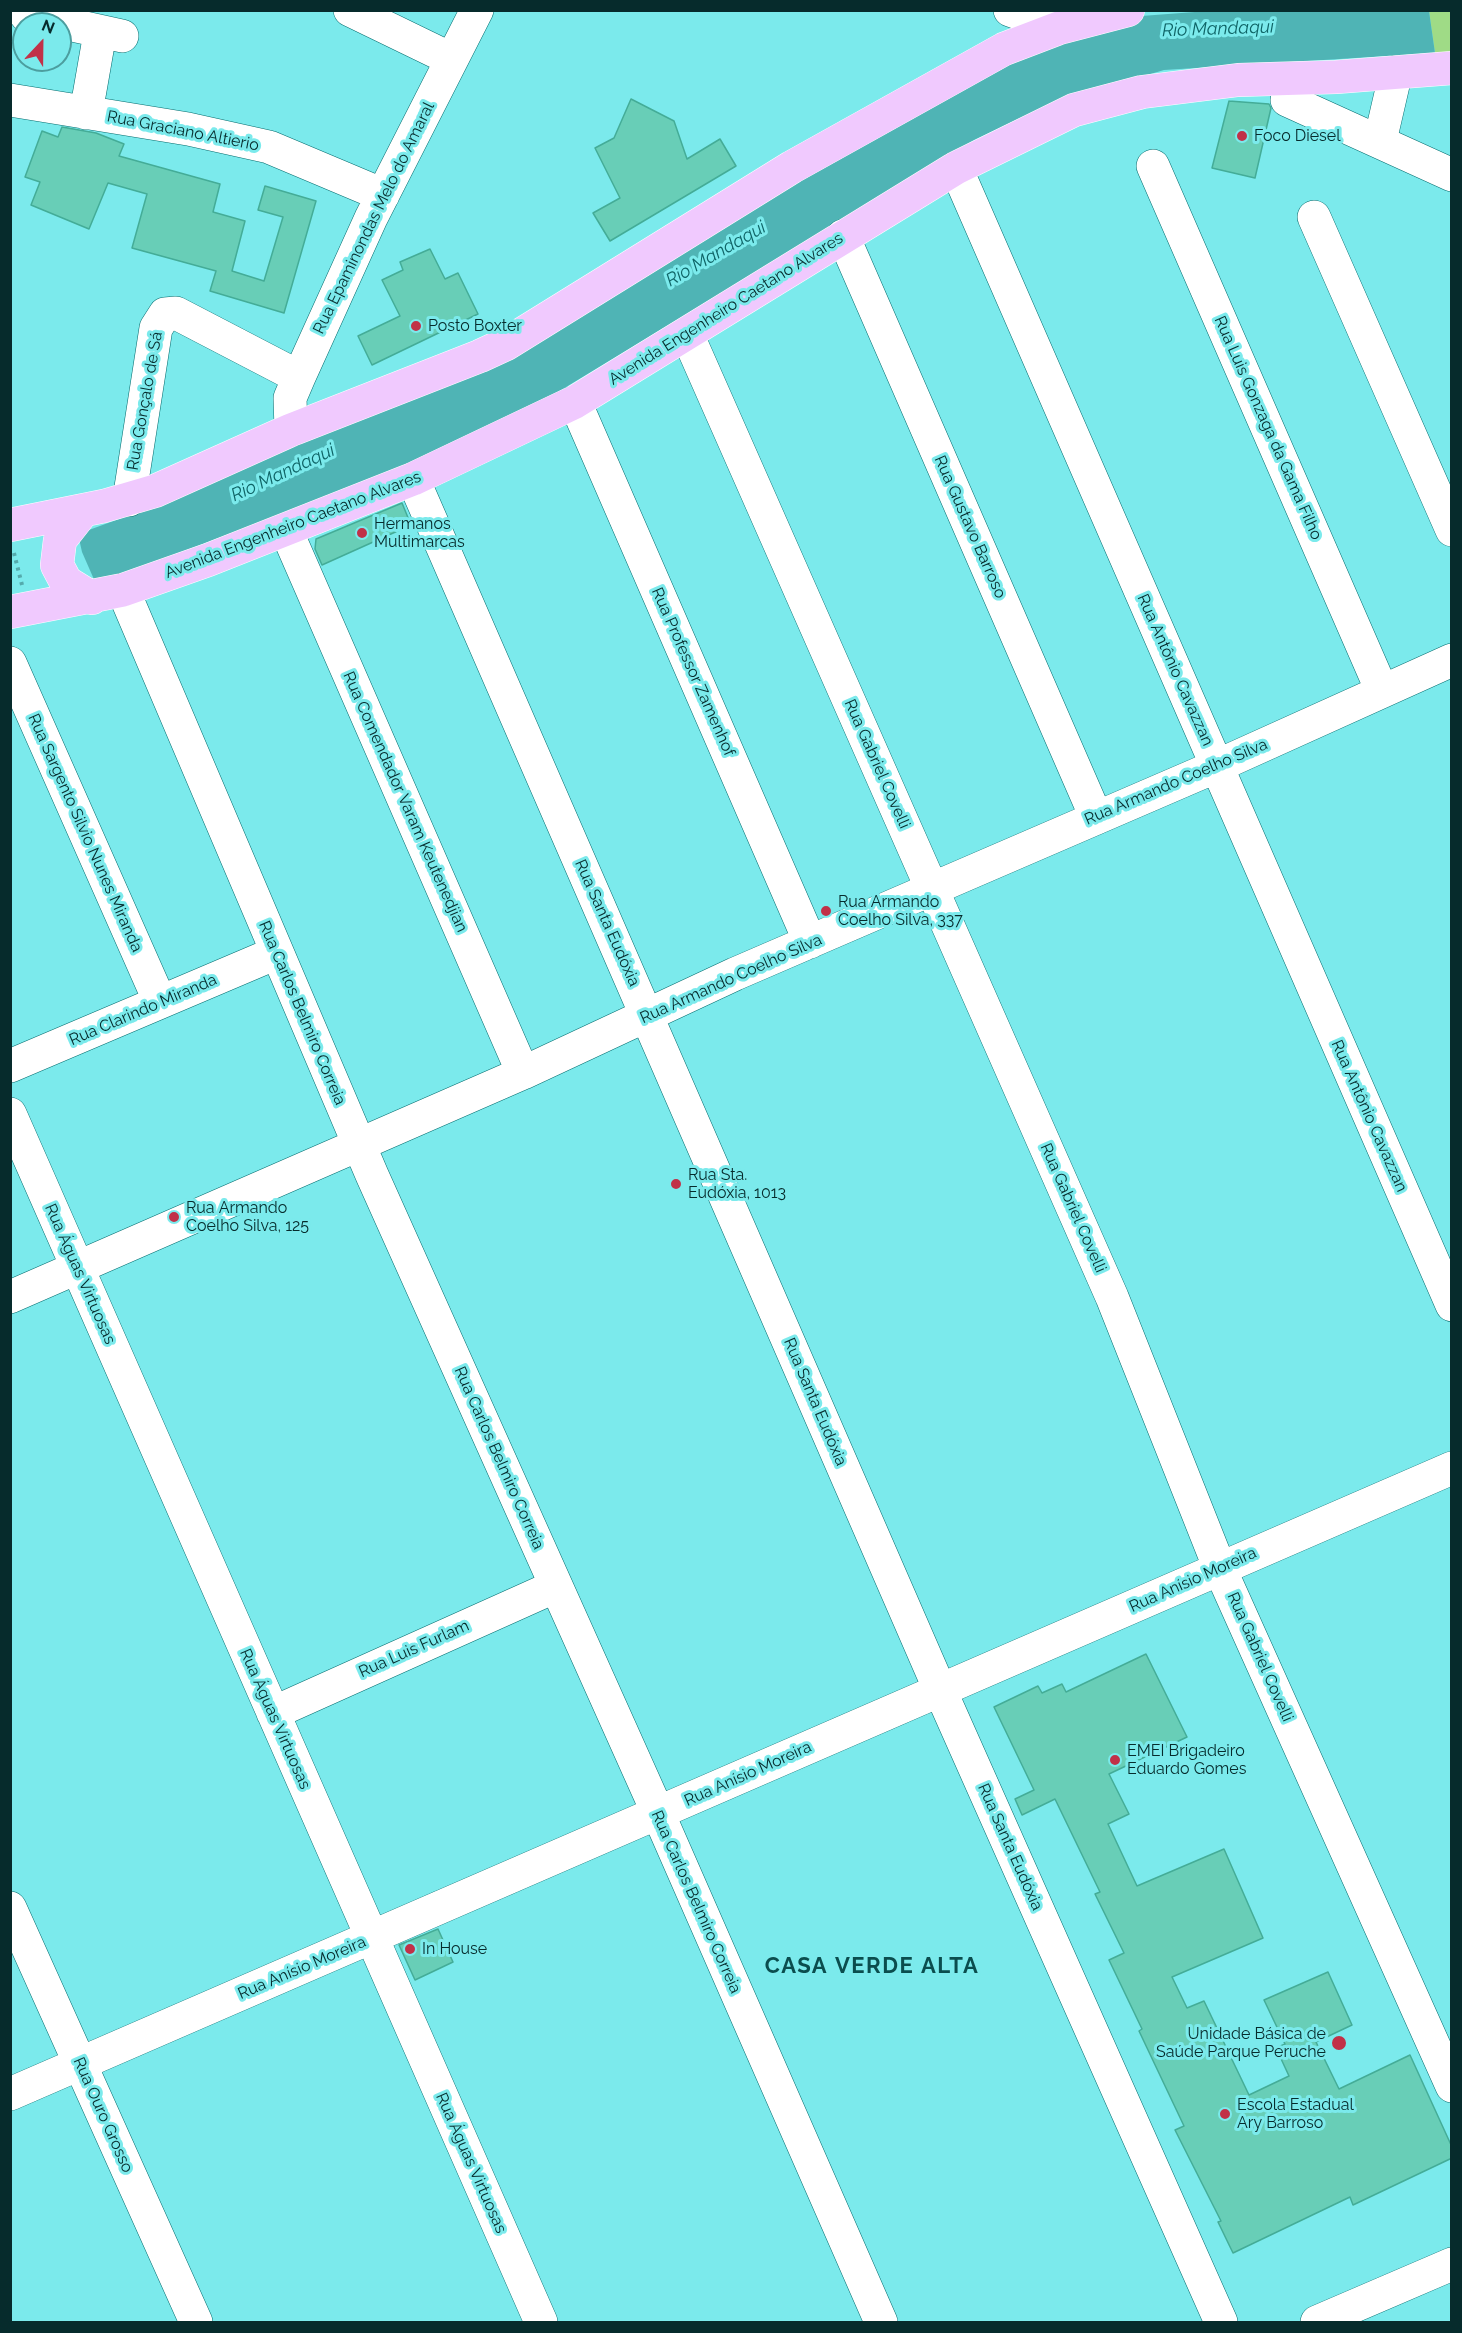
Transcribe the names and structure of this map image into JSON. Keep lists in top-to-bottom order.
{
  "streets": {
    "main road": ["Avenida Engenheiro Caetano Alvares"],
    "street": [
      "Rua Graciano Altierio",
      "Rua Epaminondas Melo do Amaral",
      "Rua Gonçalo de Sá",
      "Rua Luis Gonzaga da Gama Filho",
      "Rua Gustavo Barroso",
      "Rua Antônio Cavazzan",
      "Rua Professor Zamenhof",
      "Rua Gabriel Covelli",
      "Rua Armando Coelho Silva",
      "Rua Comendador Varam Keutenedjian",
      "Rua Sargento Silvio Nunes Miranda",
      "Rua Santa Eudóxia",
      "Rua Clarindo Miranda",
      "Rua Carlos Belmiro Correia",
      "Rua Águas Virtuosas",
      "Rua Anísio Moreira",
      "Rua Luis Furlam",
      "Rua Ouro Grosso"
    ]
  },
  "crossings": [
    ["Rua Graciano Altierio", "Rua Epaminondas Melo do Amaral"],
    ["Rua Epaminondas Melo do Amaral", "Rua Gonçalo de Sá"],
    ["Avenida Engenheiro Caetano Alvares", "Rua Gustavo Barroso"],
    ["Avenida Engenheiro Caetano Alvares", "Rua Antônio Cavazzan"],
    ["Avenida Engenheiro Caetano Alvares", "Rua Professor Zamenhof"],
    ["Avenida Engenheiro Caetano Alvares", "Rua Gabriel Covelli"],
    ["Avenida Engenheiro Caetano Alvares", "Rua Comendador Varam Keutenedjian"],
    ["Avenida Engenheiro Caetano Alvares", "Rua Santa Eudóxia"],
    ["Avenida Engenheiro Caetano Alvares", "Rua Carlos Belmiro Correia"],
    ["Rua Luis Gonzaga da Gama Filho", "Rua Armando Coelho Silva"],
    ["Rua Gustavo Barroso", "Rua Armando Coelho Silva"],
    ["Rua Antônio Cavazzan", "Rua Armando Coelho Silva"],
    ["Rua Professor Zamenhof", "Rua Armando Coelho Silva"],
    ["Rua Gabriel Covelli", "Rua Armando Coelho Silva"],
    ["Rua Gabriel Covelli", "Rua Anísio Moreira"],
    ["Rua Armando Coelho Silva", "Rua Comendador Varam Keutenedjian"],
    ["Rua Armando Coelho Silva", "Rua Santa Eudóxia"],
    ["Rua Armando Coelho Silva", "Rua Carlos Belmiro Correia"],
    ["Rua Armando Coelho Silva", "Rua Águas Virtuosas"],
    ["Rua Sargento Silvio Nunes Miranda", "Rua Clarindo Miranda"],
    ["Rua Santa Eudóxia", "Rua Anísio Moreira"],
    ["Rua Clarindo Miranda", "Rua Carlos Belmiro Correia"],
    ["Rua Carlos Belmiro Correia", "Rua Anísio Moreira"],
    ["Rua Carlos Belmiro Correia", "Rua Luis Furlam"],
    ["Rua Águas Virtuosas", "Rua Anísio Moreira"],
    ["Rua Águas Virtuosas", "Rua Luis Furlam"],
    ["Rua Anísio Moreira", "Rua Ouro Grosso"]
  ],
  "districts": ["CASA VERDE ALTA"],
  "water": ["Rio Mandaqui"],
  "places": [
    "Foco Diesel",
    "Posto Boxter",
    "Hermanos Multimarcas",
    "Rua Armando Coelho Silva, 337",
    "Rua Sta. Eudóxia, 1013",
    "Rua Armando Coelho Silva, 125",
    "EMEI Brigadeiro Eduardo Gomes",
    "In House",
    "Unidade Básica de Saúde Parque Peruche",
    "Escola Estadual Ary Barroso"
  ],
  "north": "top"
}
